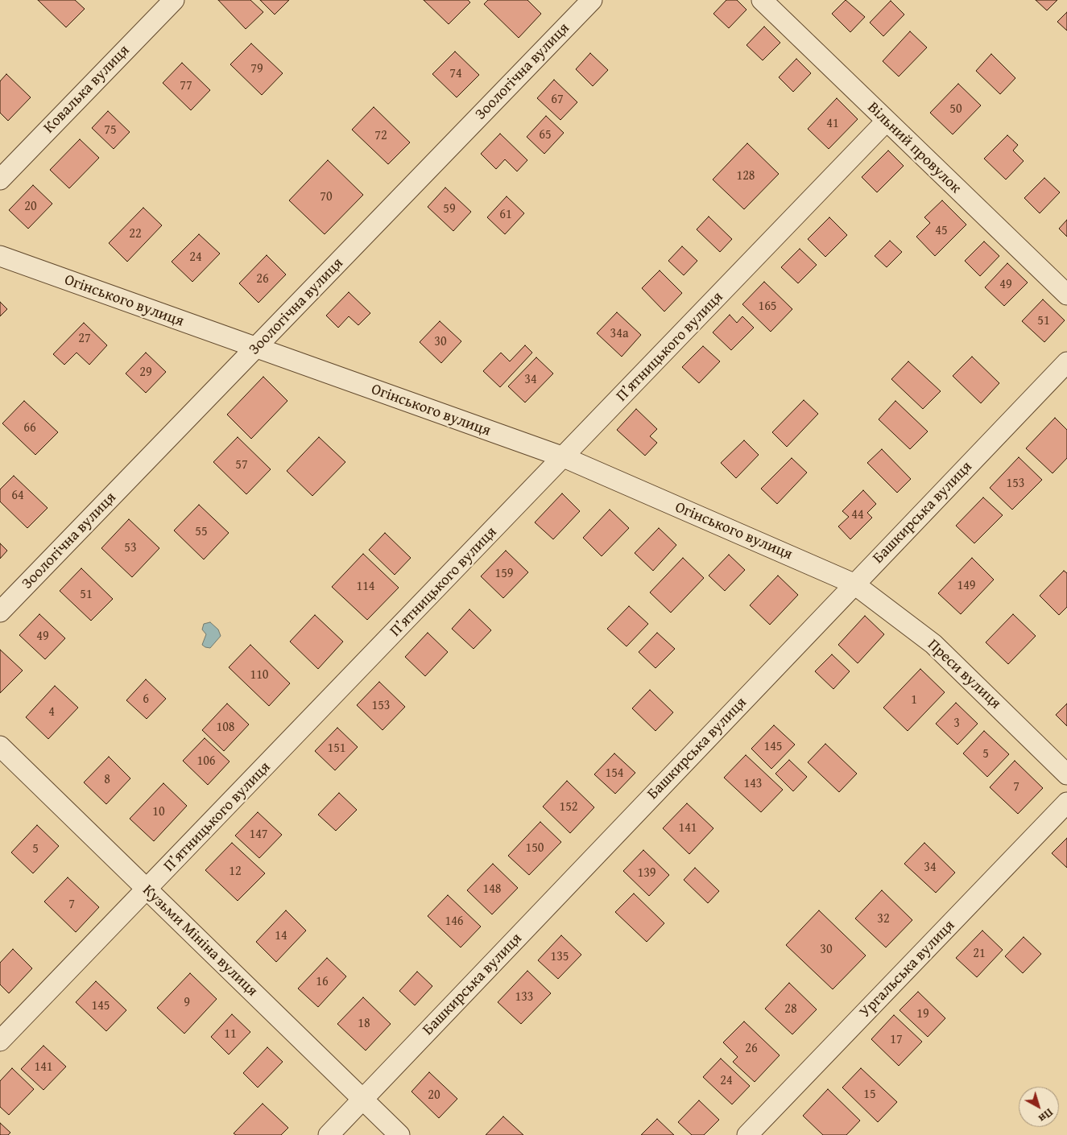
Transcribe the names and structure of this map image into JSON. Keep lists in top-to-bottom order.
{
  "streets": {
    "street": [
      "Зоологічна вулиця",
      "Ковалька вулиця",
      "Вільний провулок",
      "Огінського вулиця",
      "П’ятницького вулиця",
      "Башкирська вулиця",
      "Преси вулиця",
      "Кузьми Мініна вулиця",
      "Ургальська вулиця"
    ]
  },
  "crossings": [
    ["Зоологічна вулиця", "Огінського вулиця"],
    ["Вільний провулок", "П’ятницького вулиця"],
    ["Огінського вулиця", "П’ятницького вулиця"],
    ["Огінського вулиця", "Башкирська вулиця"],
    ["Огінського вулиця", "Преси вулиця"],
    ["П’ятницького вулиця", "Кузьми Мініна вулиця"],
    ["Башкирська вулиця", "Преси вулиця"],
    ["Башкирська вулиця", "Кузьми Мініна вулиця"]
  ],
  "house_numbers": [
    "79",
    "74",
    "77",
    "67",
    "50",
    "41",
    "75",
    "65",
    "72",
    "128",
    "70",
    "20",
    "59",
    "61",
    "45",
    "22",
    "24",
    "26",
    "49",
    "165",
    "51",
    "34а",
    "27",
    "30",
    "29",
    "34",
    "66",
    "57",
    "153",
    "64",
    "44",
    "55",
    "53",
    "159",
    "149",
    "114",
    "51",
    "49",
    "110",
    "6",
    "1",
    "153",
    "4",
    "3",
    "108",
    "145",
    "151",
    "5",
    "106",
    "154",
    "8",
    "143",
    "7",
    "152",
    "10",
    "141",
    "147",
    "150",
    "5",
    "34",
    "12",
    "139",
    "148",
    "7",
    "32",
    "146",
    "14",
    "30",
    "21",
    "135",
    "16",
    "133",
    "9",
    "145",
    "28",
    "19",
    "18",
    "11",
    "17",
    "26",
    "141",
    "24",
    "15",
    "20"
  ],
  "north": "bottom right"
}
